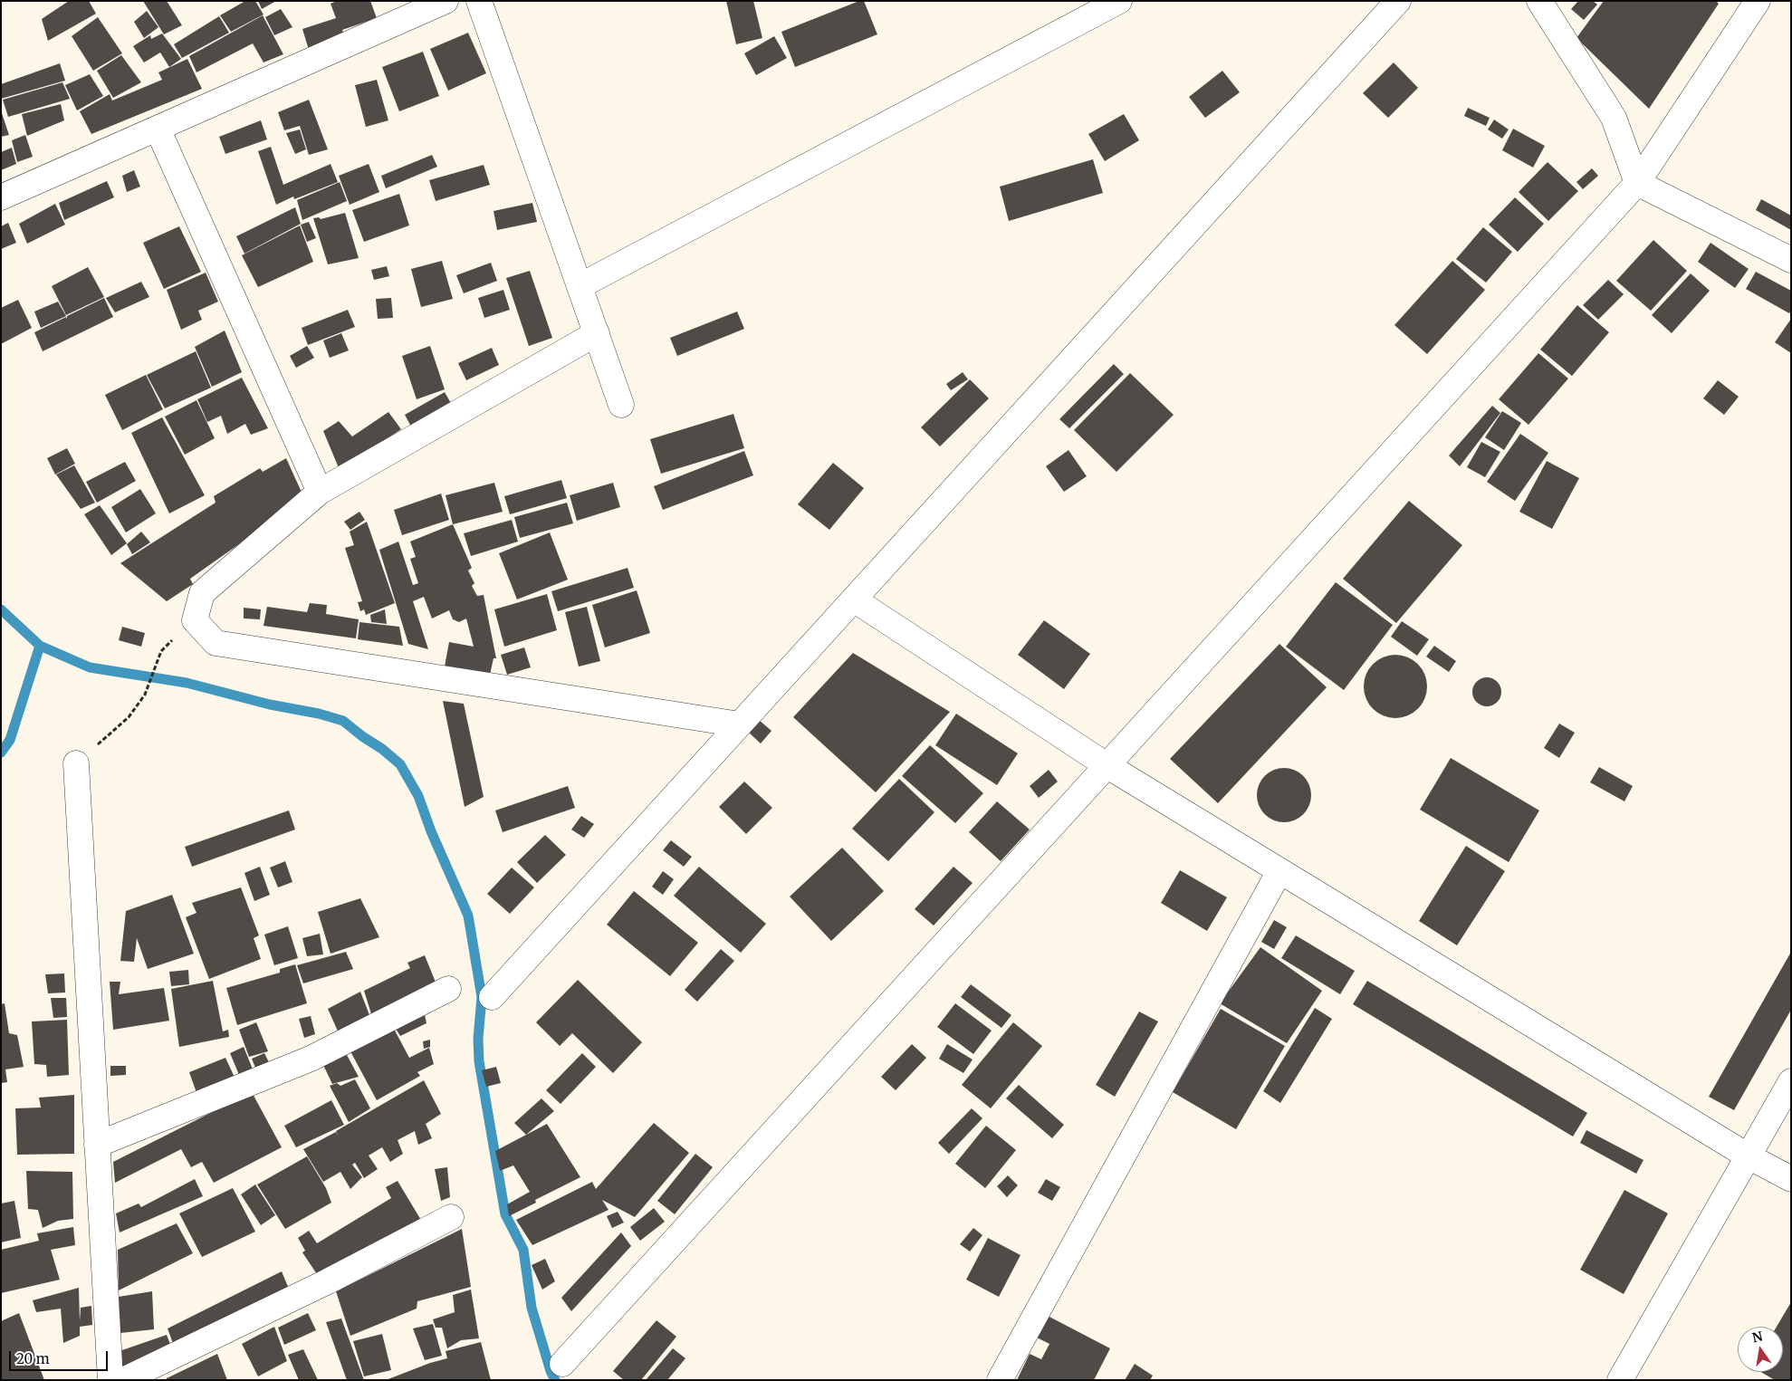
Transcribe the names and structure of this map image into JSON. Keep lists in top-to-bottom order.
{
  "scale_bar": "20 m",
  "north": "top"
}
